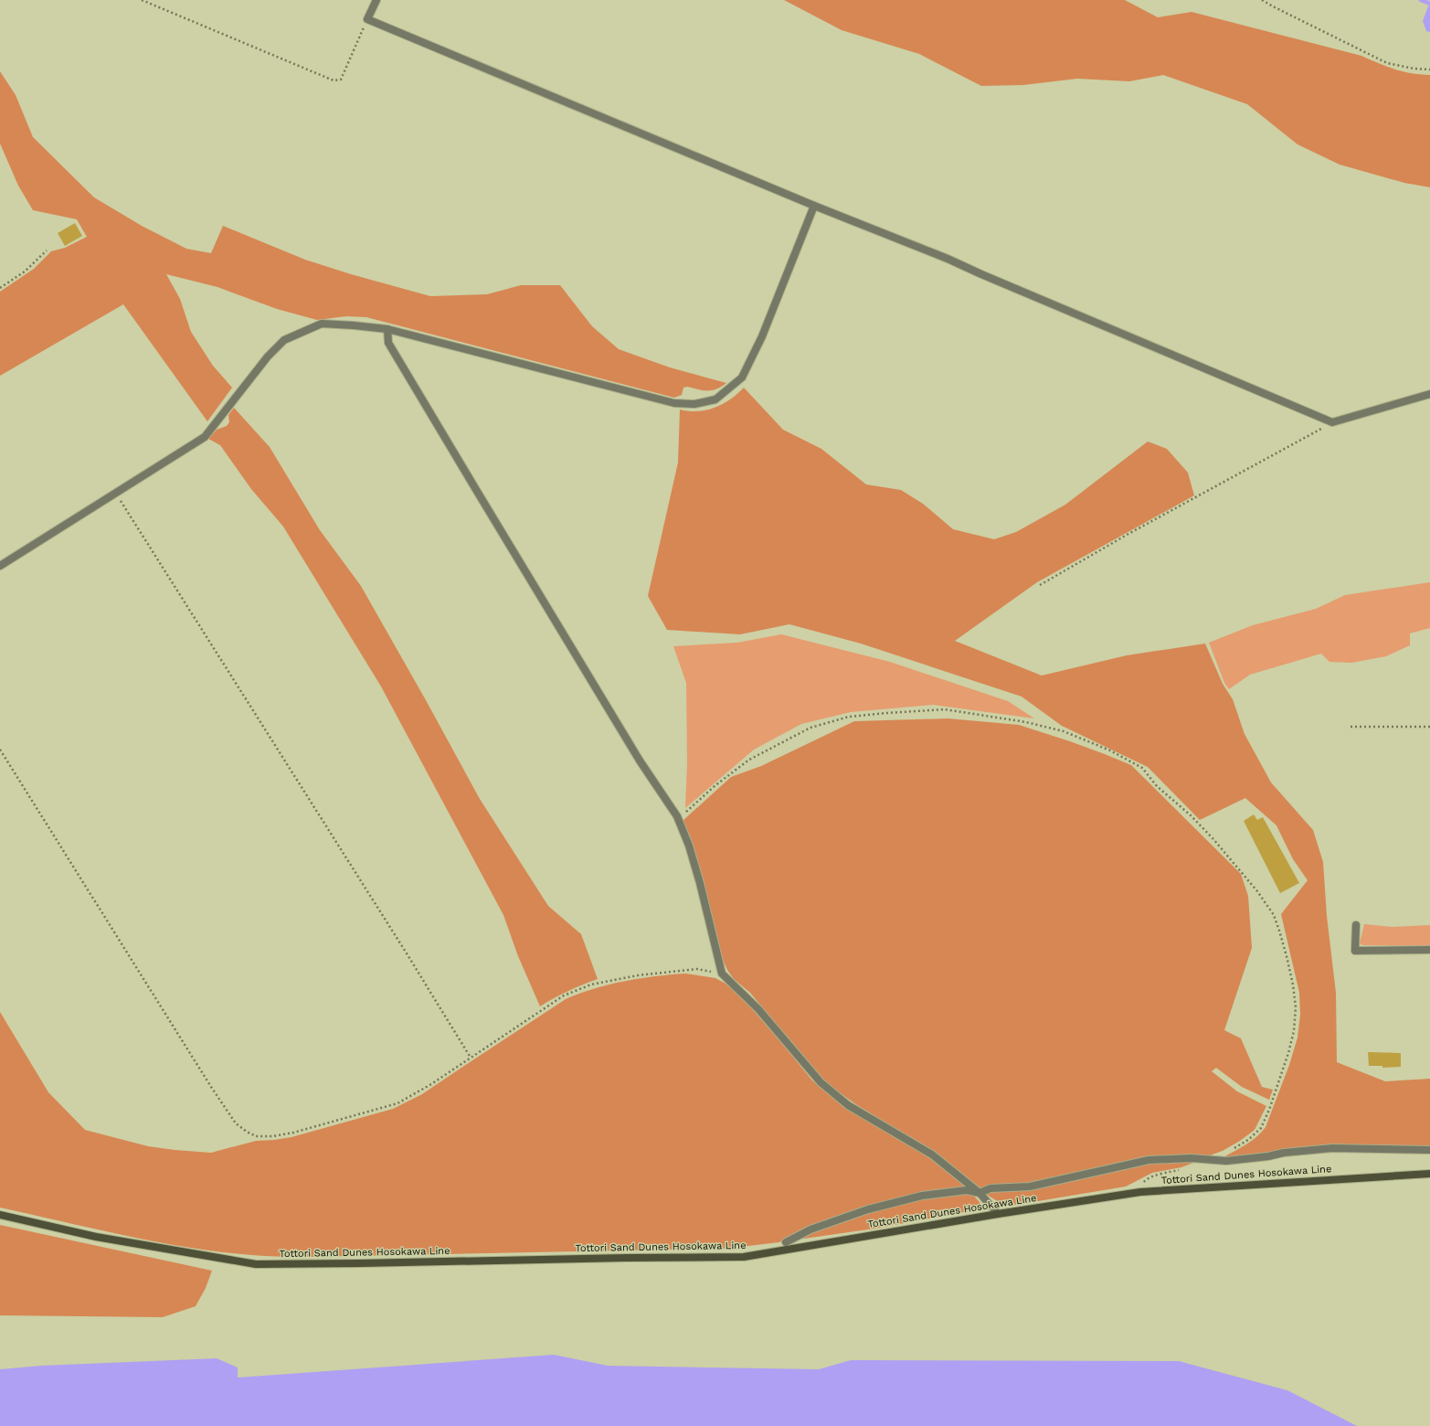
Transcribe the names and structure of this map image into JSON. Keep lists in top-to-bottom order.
{
  "streets": {
    "main road": ["Tottori Sand Dunes Hosokawa Line"]
  }
}
